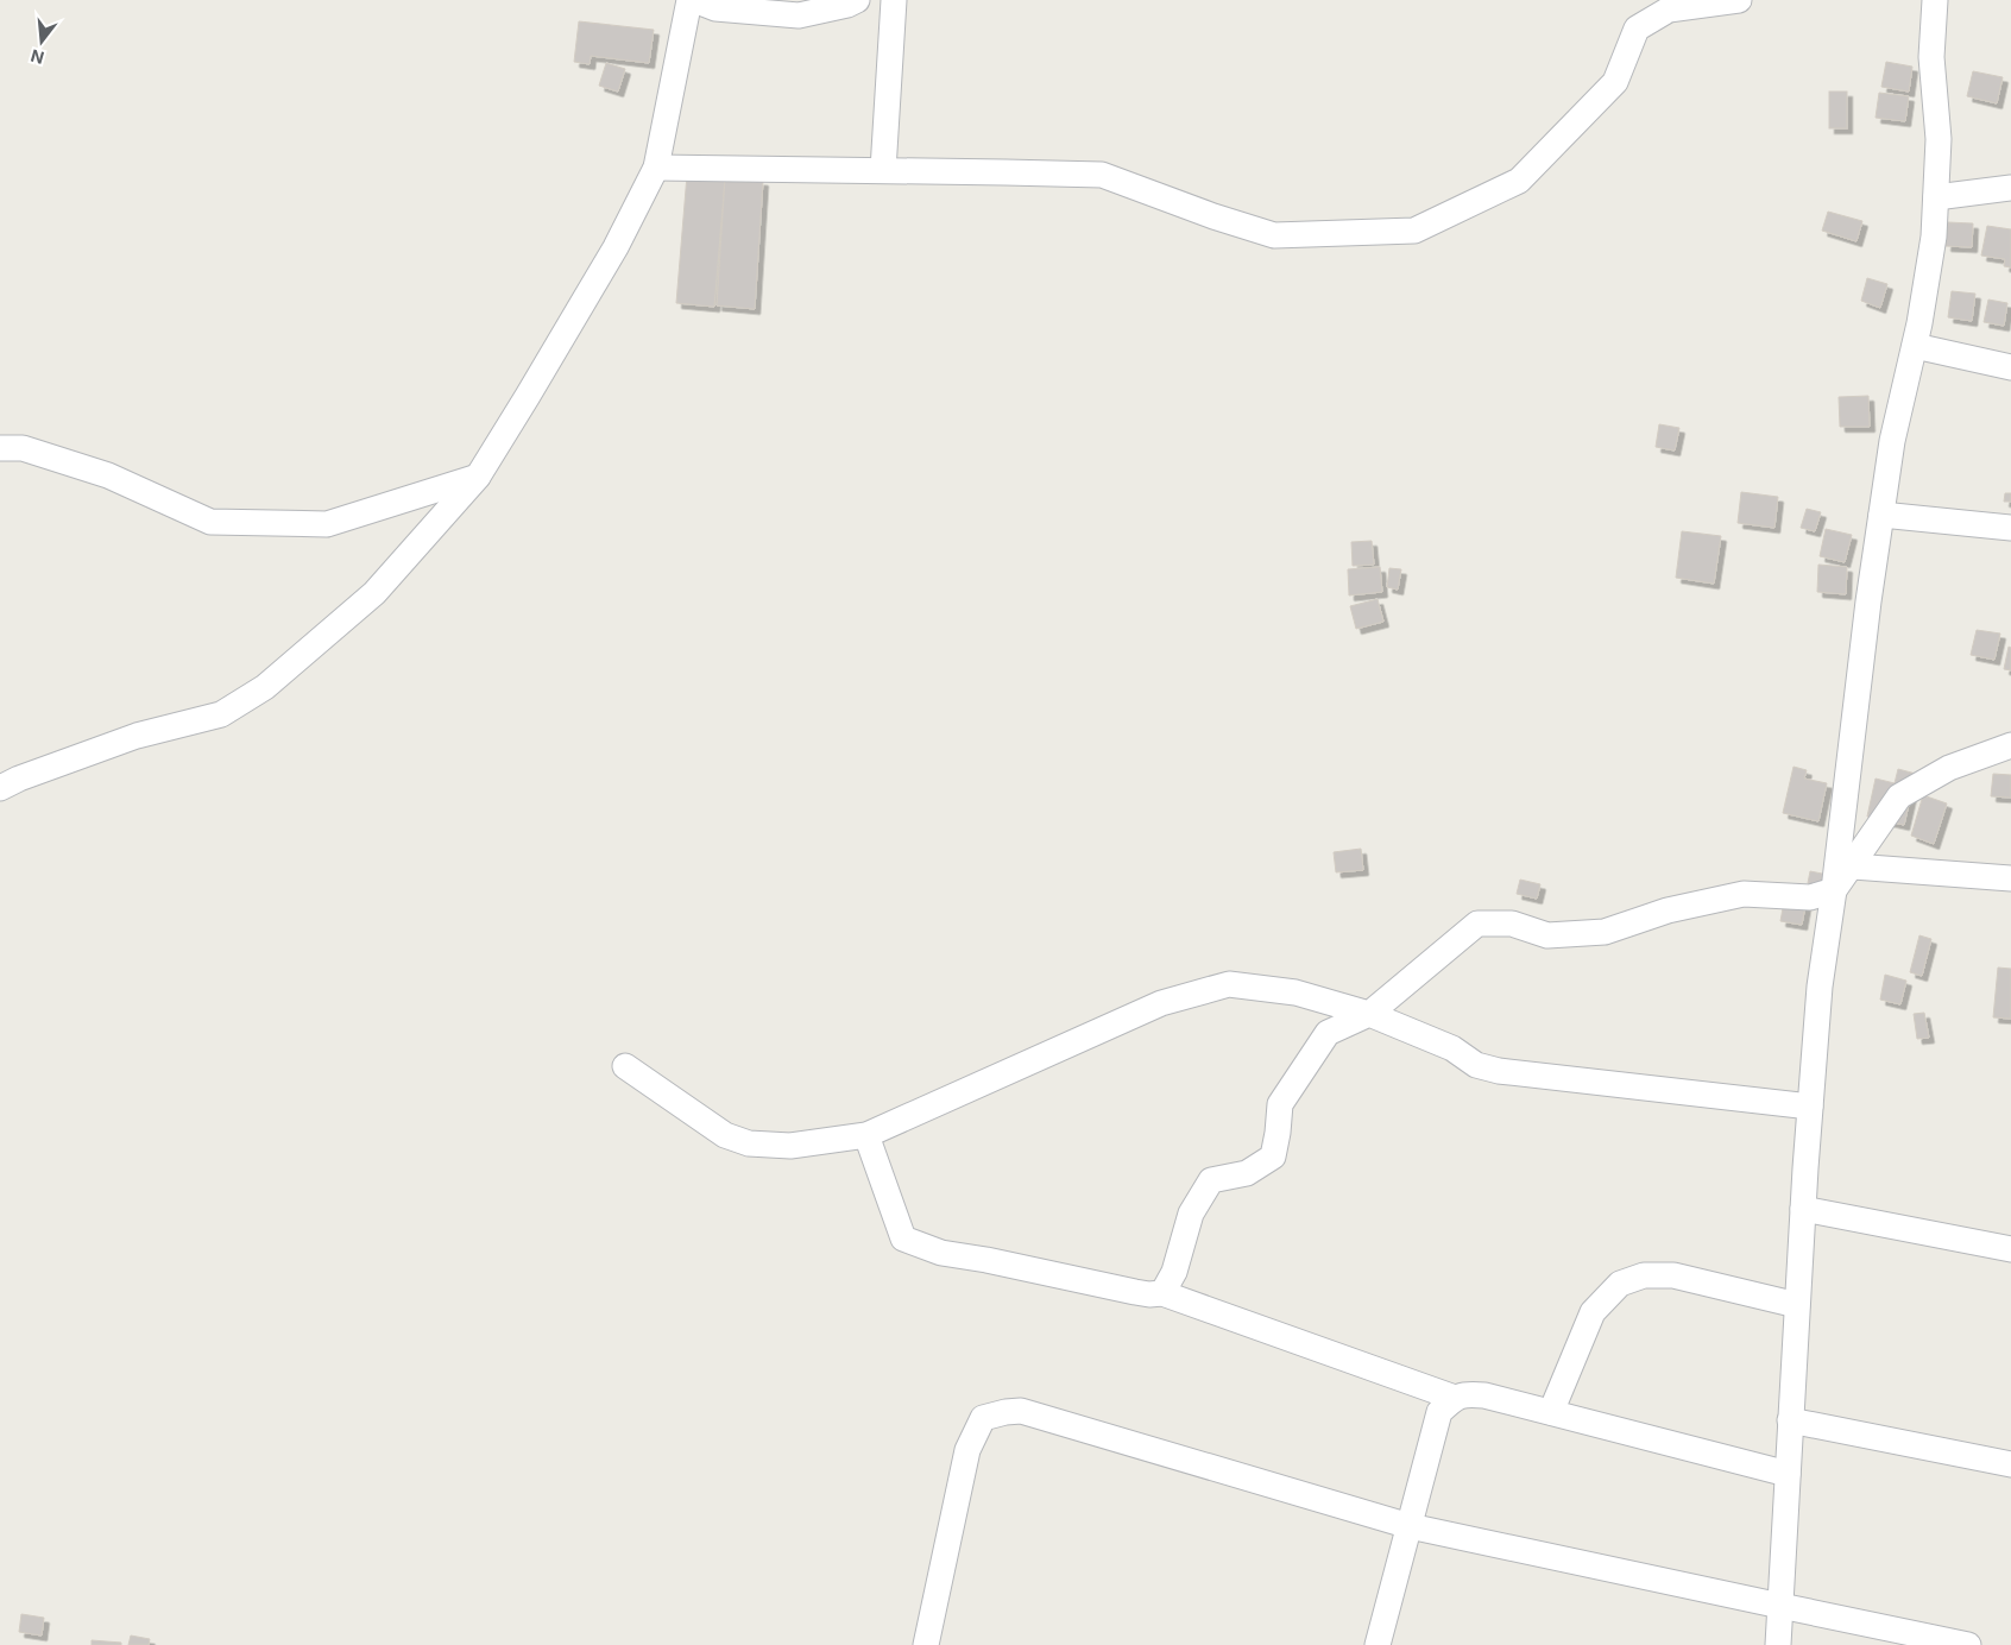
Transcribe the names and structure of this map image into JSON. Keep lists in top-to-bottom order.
{
  "north": "bottom"
}
